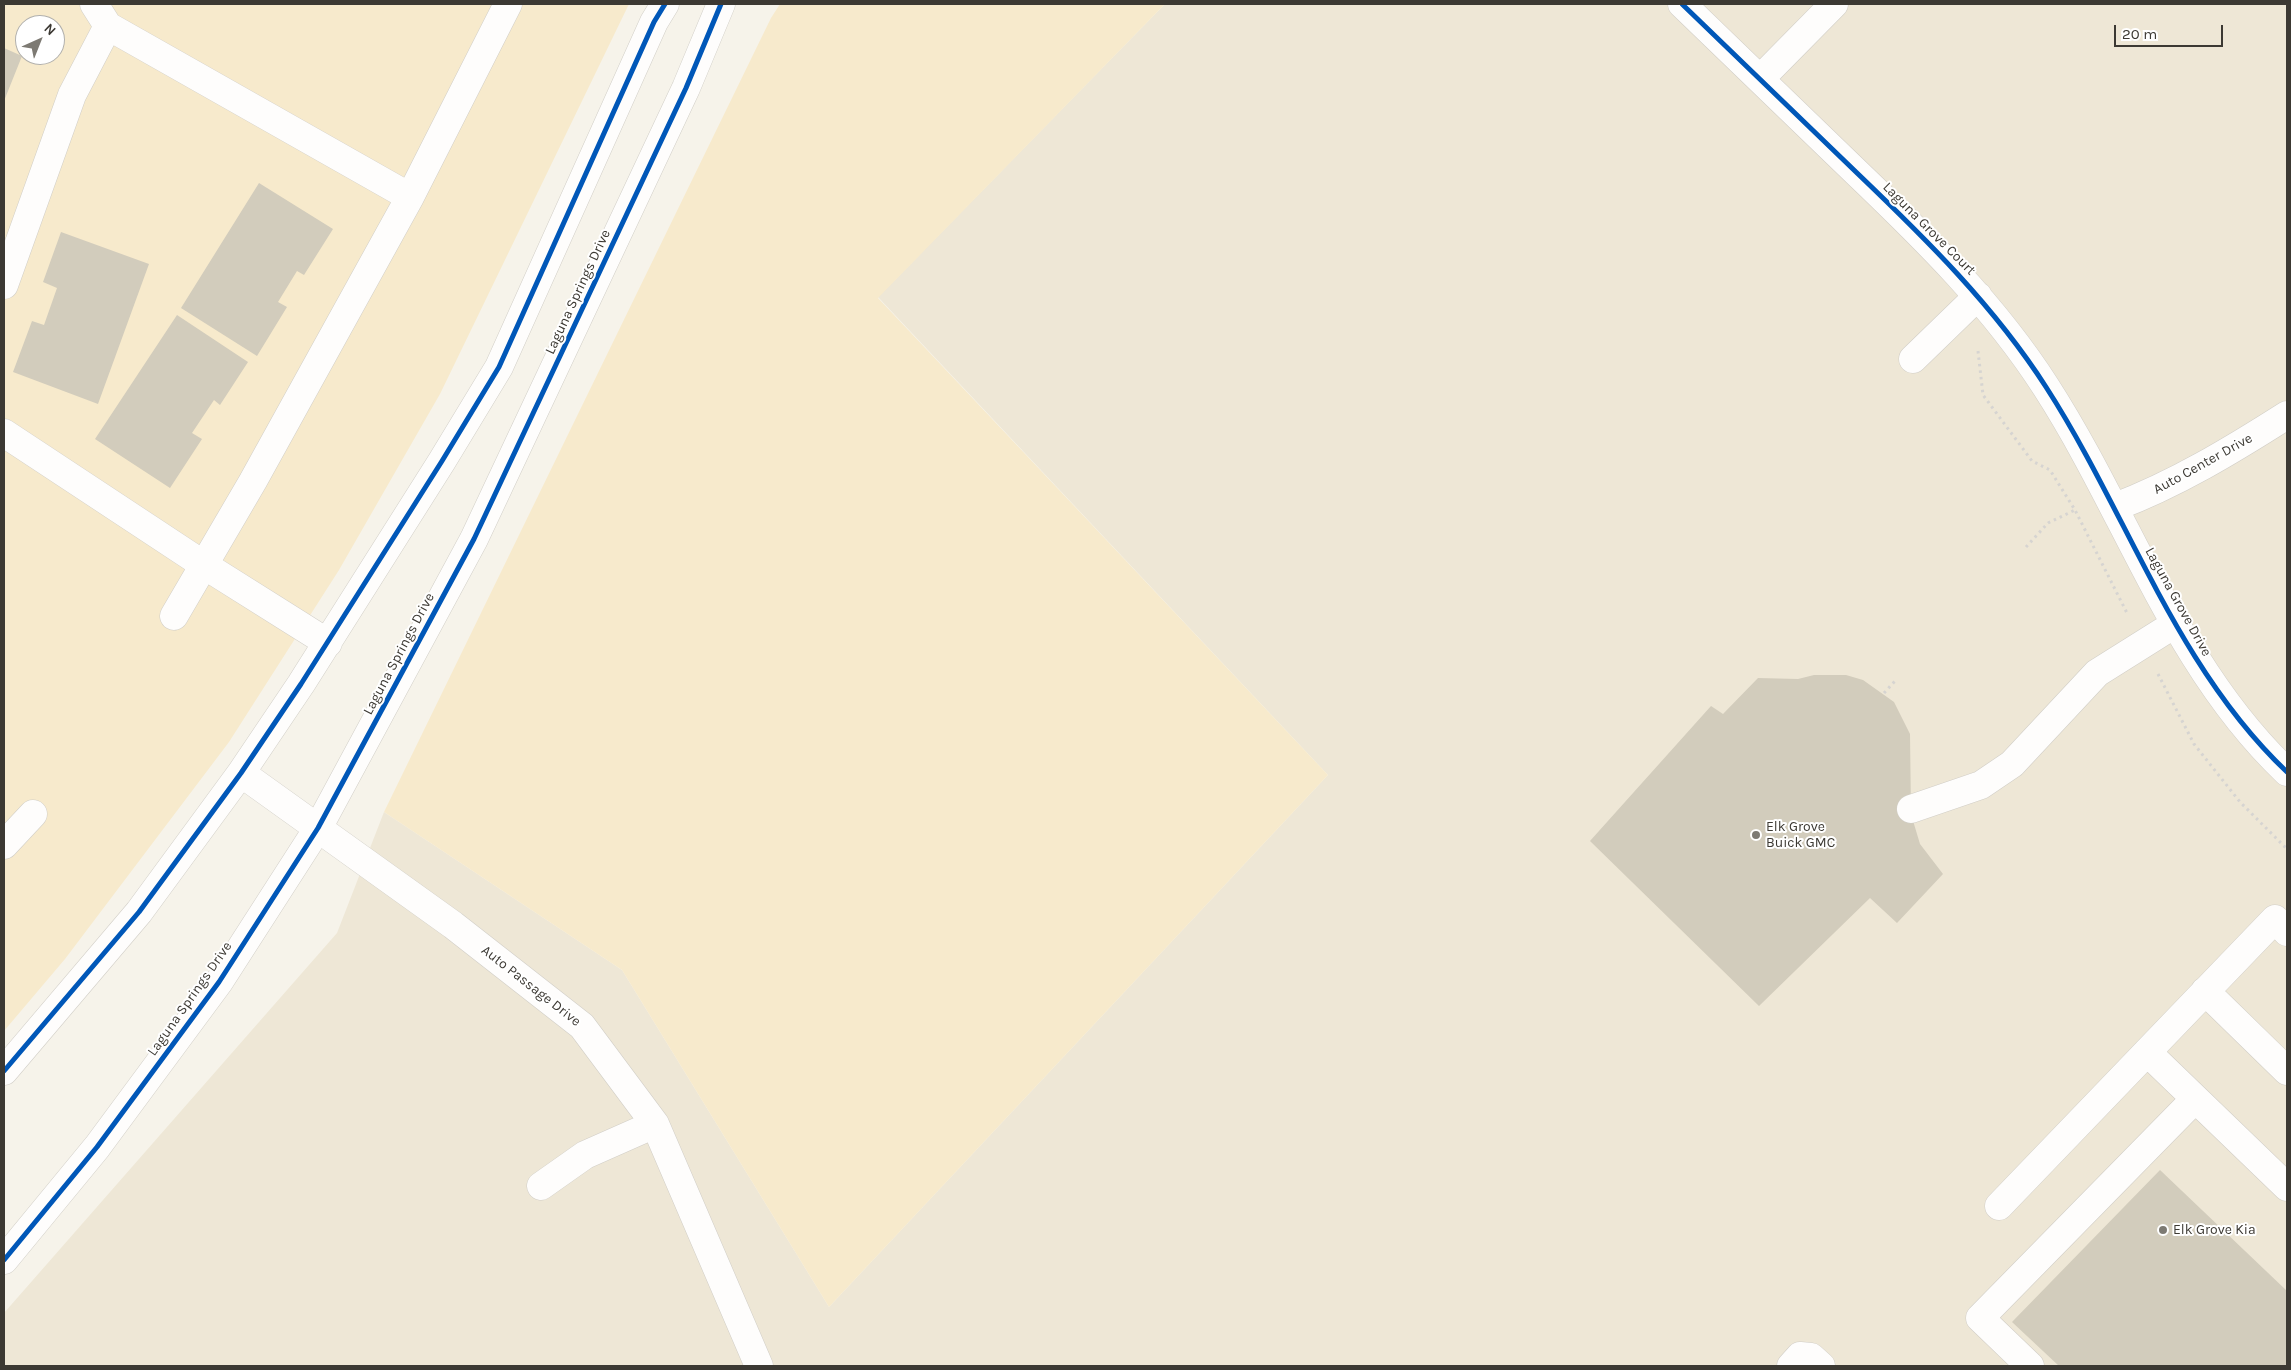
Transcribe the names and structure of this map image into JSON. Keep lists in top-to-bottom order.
{
  "streets": {
    "street": [
      "Laguna Grove Court",
      "Laguna Springs Drive",
      "Auto Center Drive",
      "Laguna Grove Drive",
      "Auto Passage Drive"
    ]
  },
  "crossings": [
    ["Laguna Grove Court", "Auto Center Drive"],
    ["Laguna Grove Court", "Laguna Grove Drive"],
    ["Laguna Springs Drive", "Auto Passage Drive"],
    ["Auto Center Drive", "Laguna Grove Drive"]
  ],
  "places": ["Elk Grove Buick GMC", "Elk Grove Kia"],
  "scale_bar": "20 m",
  "north": "top right"
}
